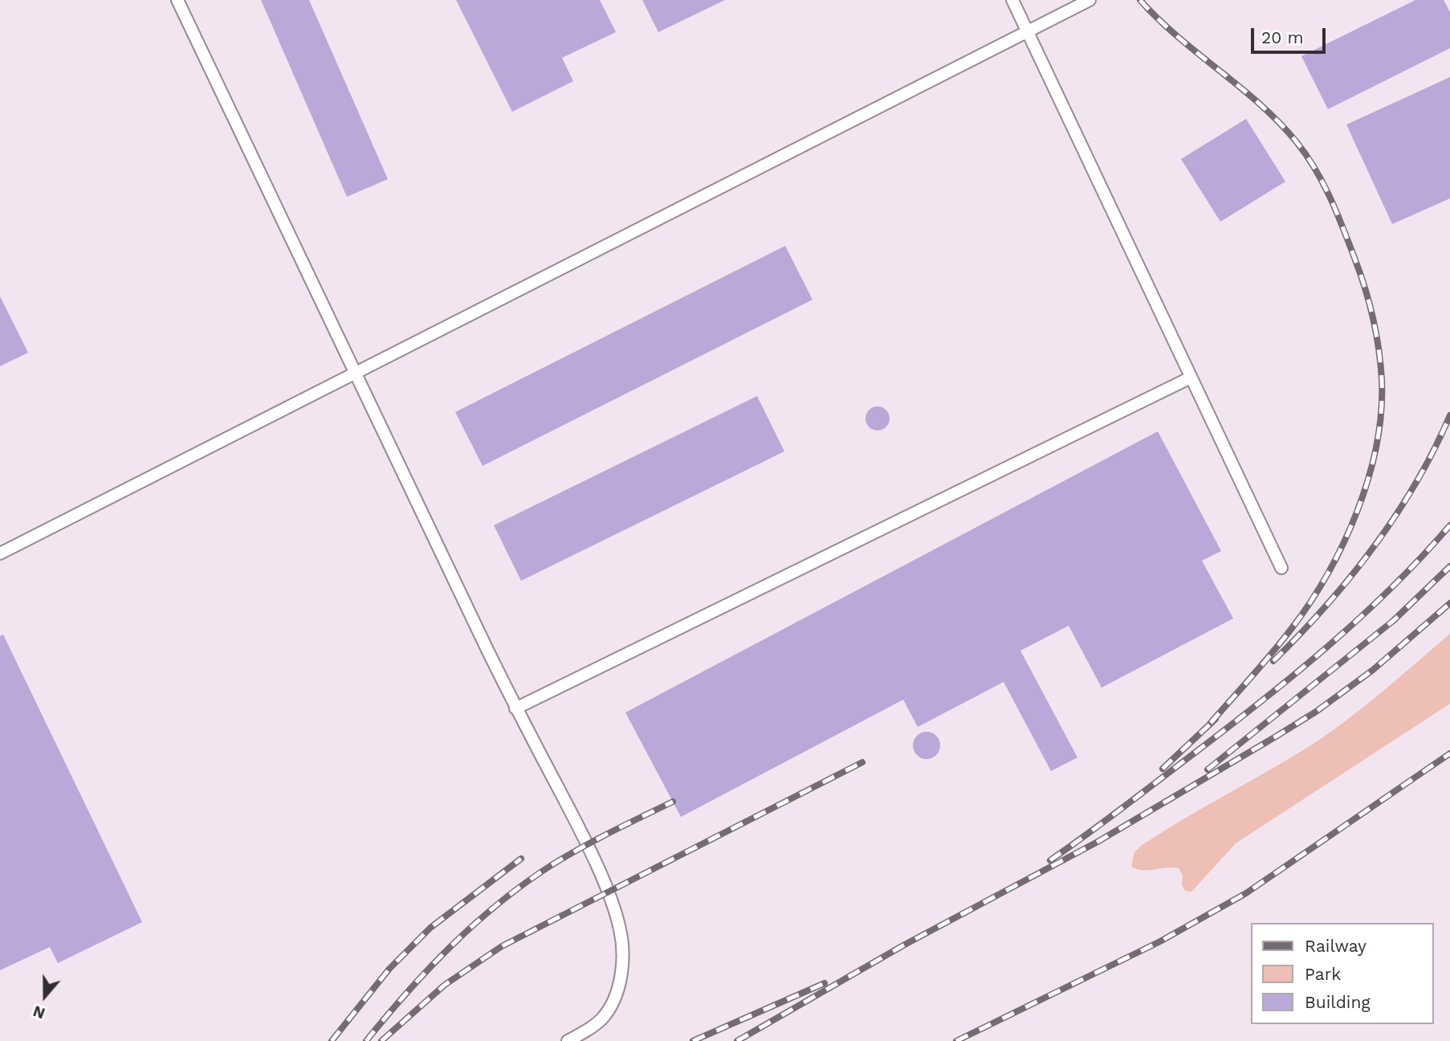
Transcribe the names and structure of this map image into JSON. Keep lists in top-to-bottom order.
{
  "legend": ["Railway", "Park", "Building"],
  "scale_bar": "20 m",
  "north": "bottom"
}
